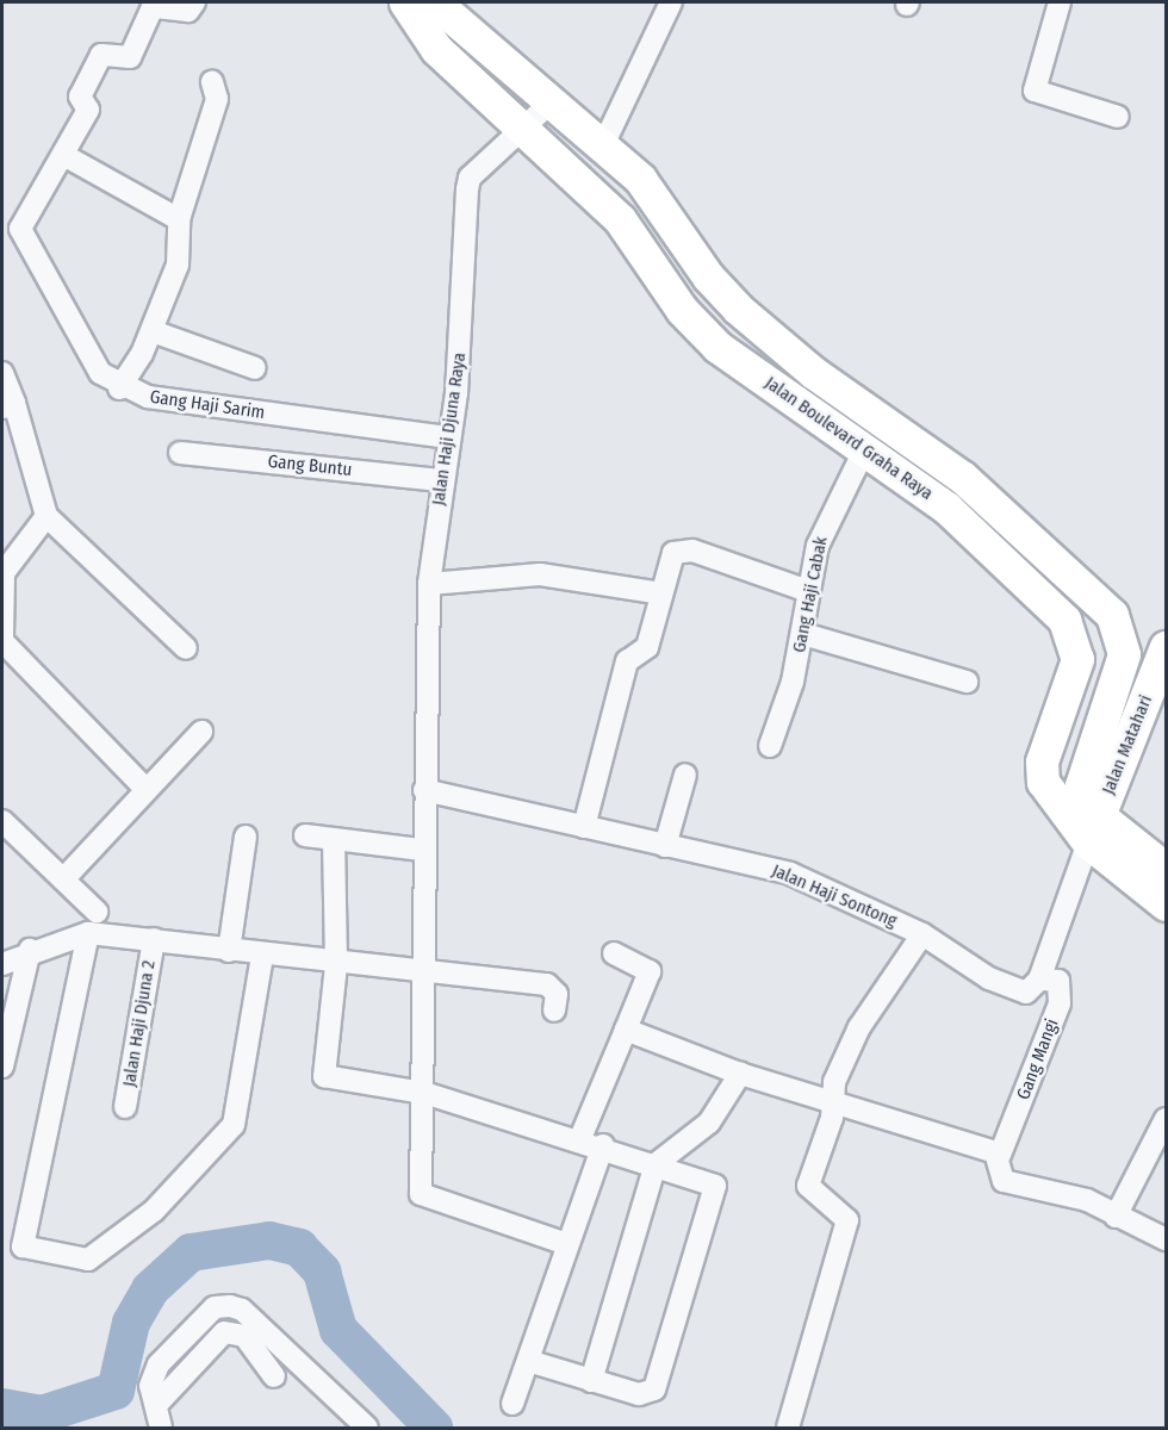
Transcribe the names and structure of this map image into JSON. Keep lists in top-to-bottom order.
{
  "streets": {
    "main road": ["Jalan Boulevard Graha Raya", "Jalan Matahari"],
    "street": [
      "Gang Haji Sarim",
      "Jalan Haji Djuna Raya",
      "Gang Buntu",
      "Gang Haji Cabak",
      "Jalan Haji Sontong",
      "Jalan Haji Djuna 2",
      "Gang Mangi"
    ]
  },
  "crossings": [
    ["Gang Haji Sarim", "Jalan Haji Djuna Raya"],
    ["Jalan Haji Djuna Raya", "Jalan Boulevard Graha Raya"],
    ["Jalan Haji Djuna Raya", "Gang Buntu"],
    ["Jalan Haji Djuna Raya", "Jalan Haji Sontong"],
    ["Jalan Boulevard Graha Raya", "Gang Haji Cabak"],
    ["Jalan Boulevard Graha Raya", "Jalan Matahari"],
    ["Jalan Haji Sontong", "Gang Mangi"]
  ]
}
